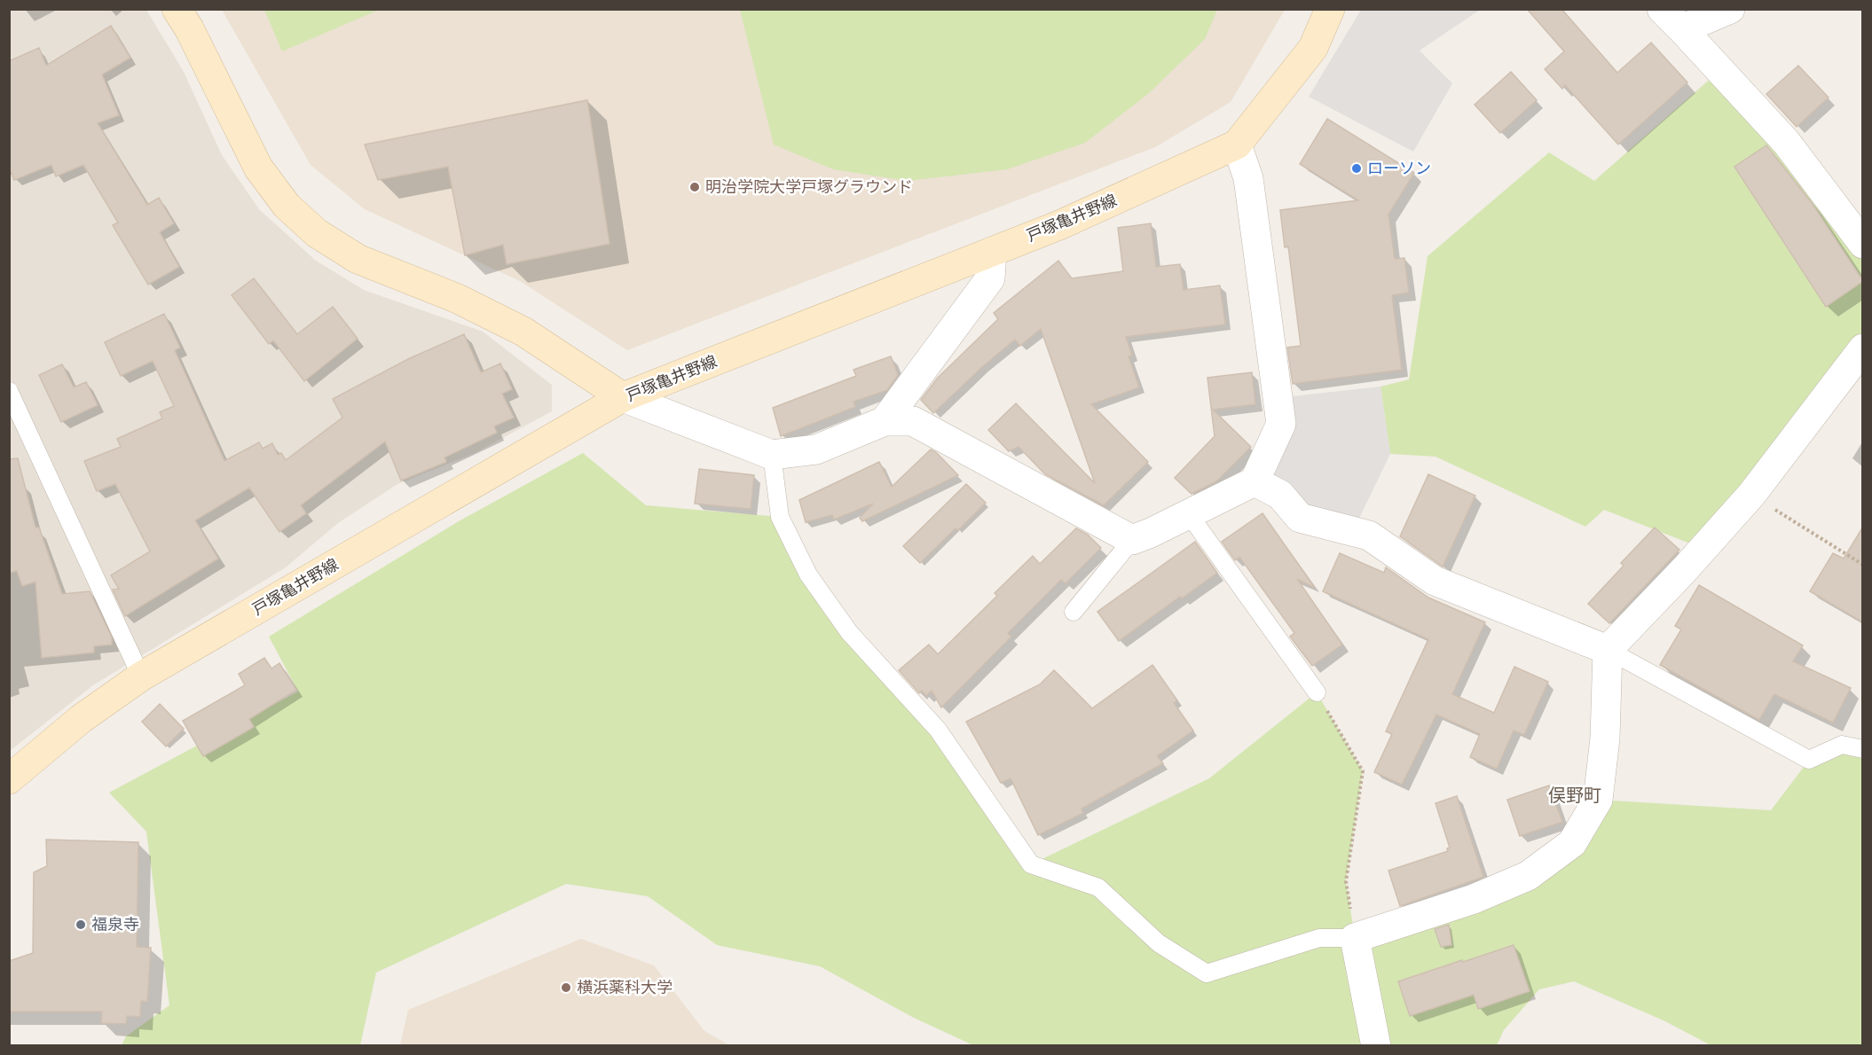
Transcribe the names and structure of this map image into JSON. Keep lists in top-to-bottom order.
{
  "streets": {
    "main road": ["戸塚亀井野線"]
  },
  "districts": ["俣野町"],
  "places": [
    "ローソン",
    "明治学院大学戸塚グラウンド",
    "福泉寺",
    "横浜薬科大学"
  ]
}
